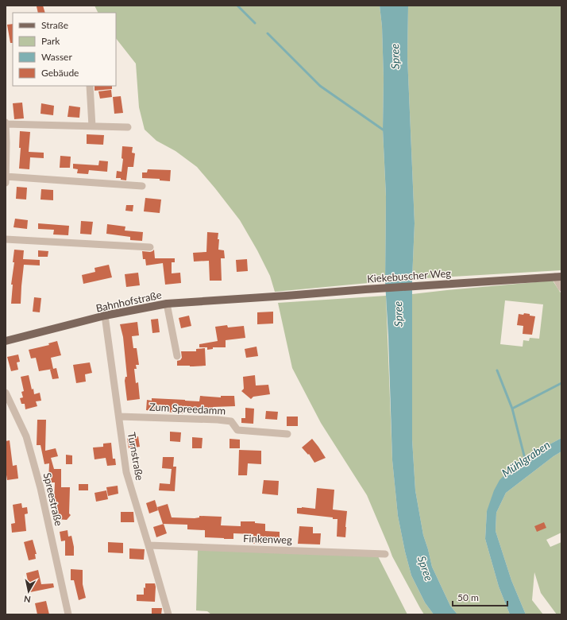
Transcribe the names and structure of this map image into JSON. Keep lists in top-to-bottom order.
{
  "streets": {
    "main road": ["Kiekebuscher Weg", "Bahnhofstraße"],
    "street": [
      "Zum Spreedamm",
      "Turnstraße",
      "Spreestraße",
      "Finkenweg"
    ]
  },
  "crossings": [
    ["Kiekebuscher Weg", "Bahnhofstraße"],
    ["Bahnhofstraße", "Turnstraße"],
    ["Zum Spreedamm", "Turnstraße"],
    ["Turnstraße", "Finkenweg"]
  ],
  "water": ["Spree", "Mühlgraben"],
  "legend": [
    "Straße",
    "Park",
    "Wasser",
    "Gebäude"
  ],
  "scale_bar": "50 m",
  "north": "bottom"
}
